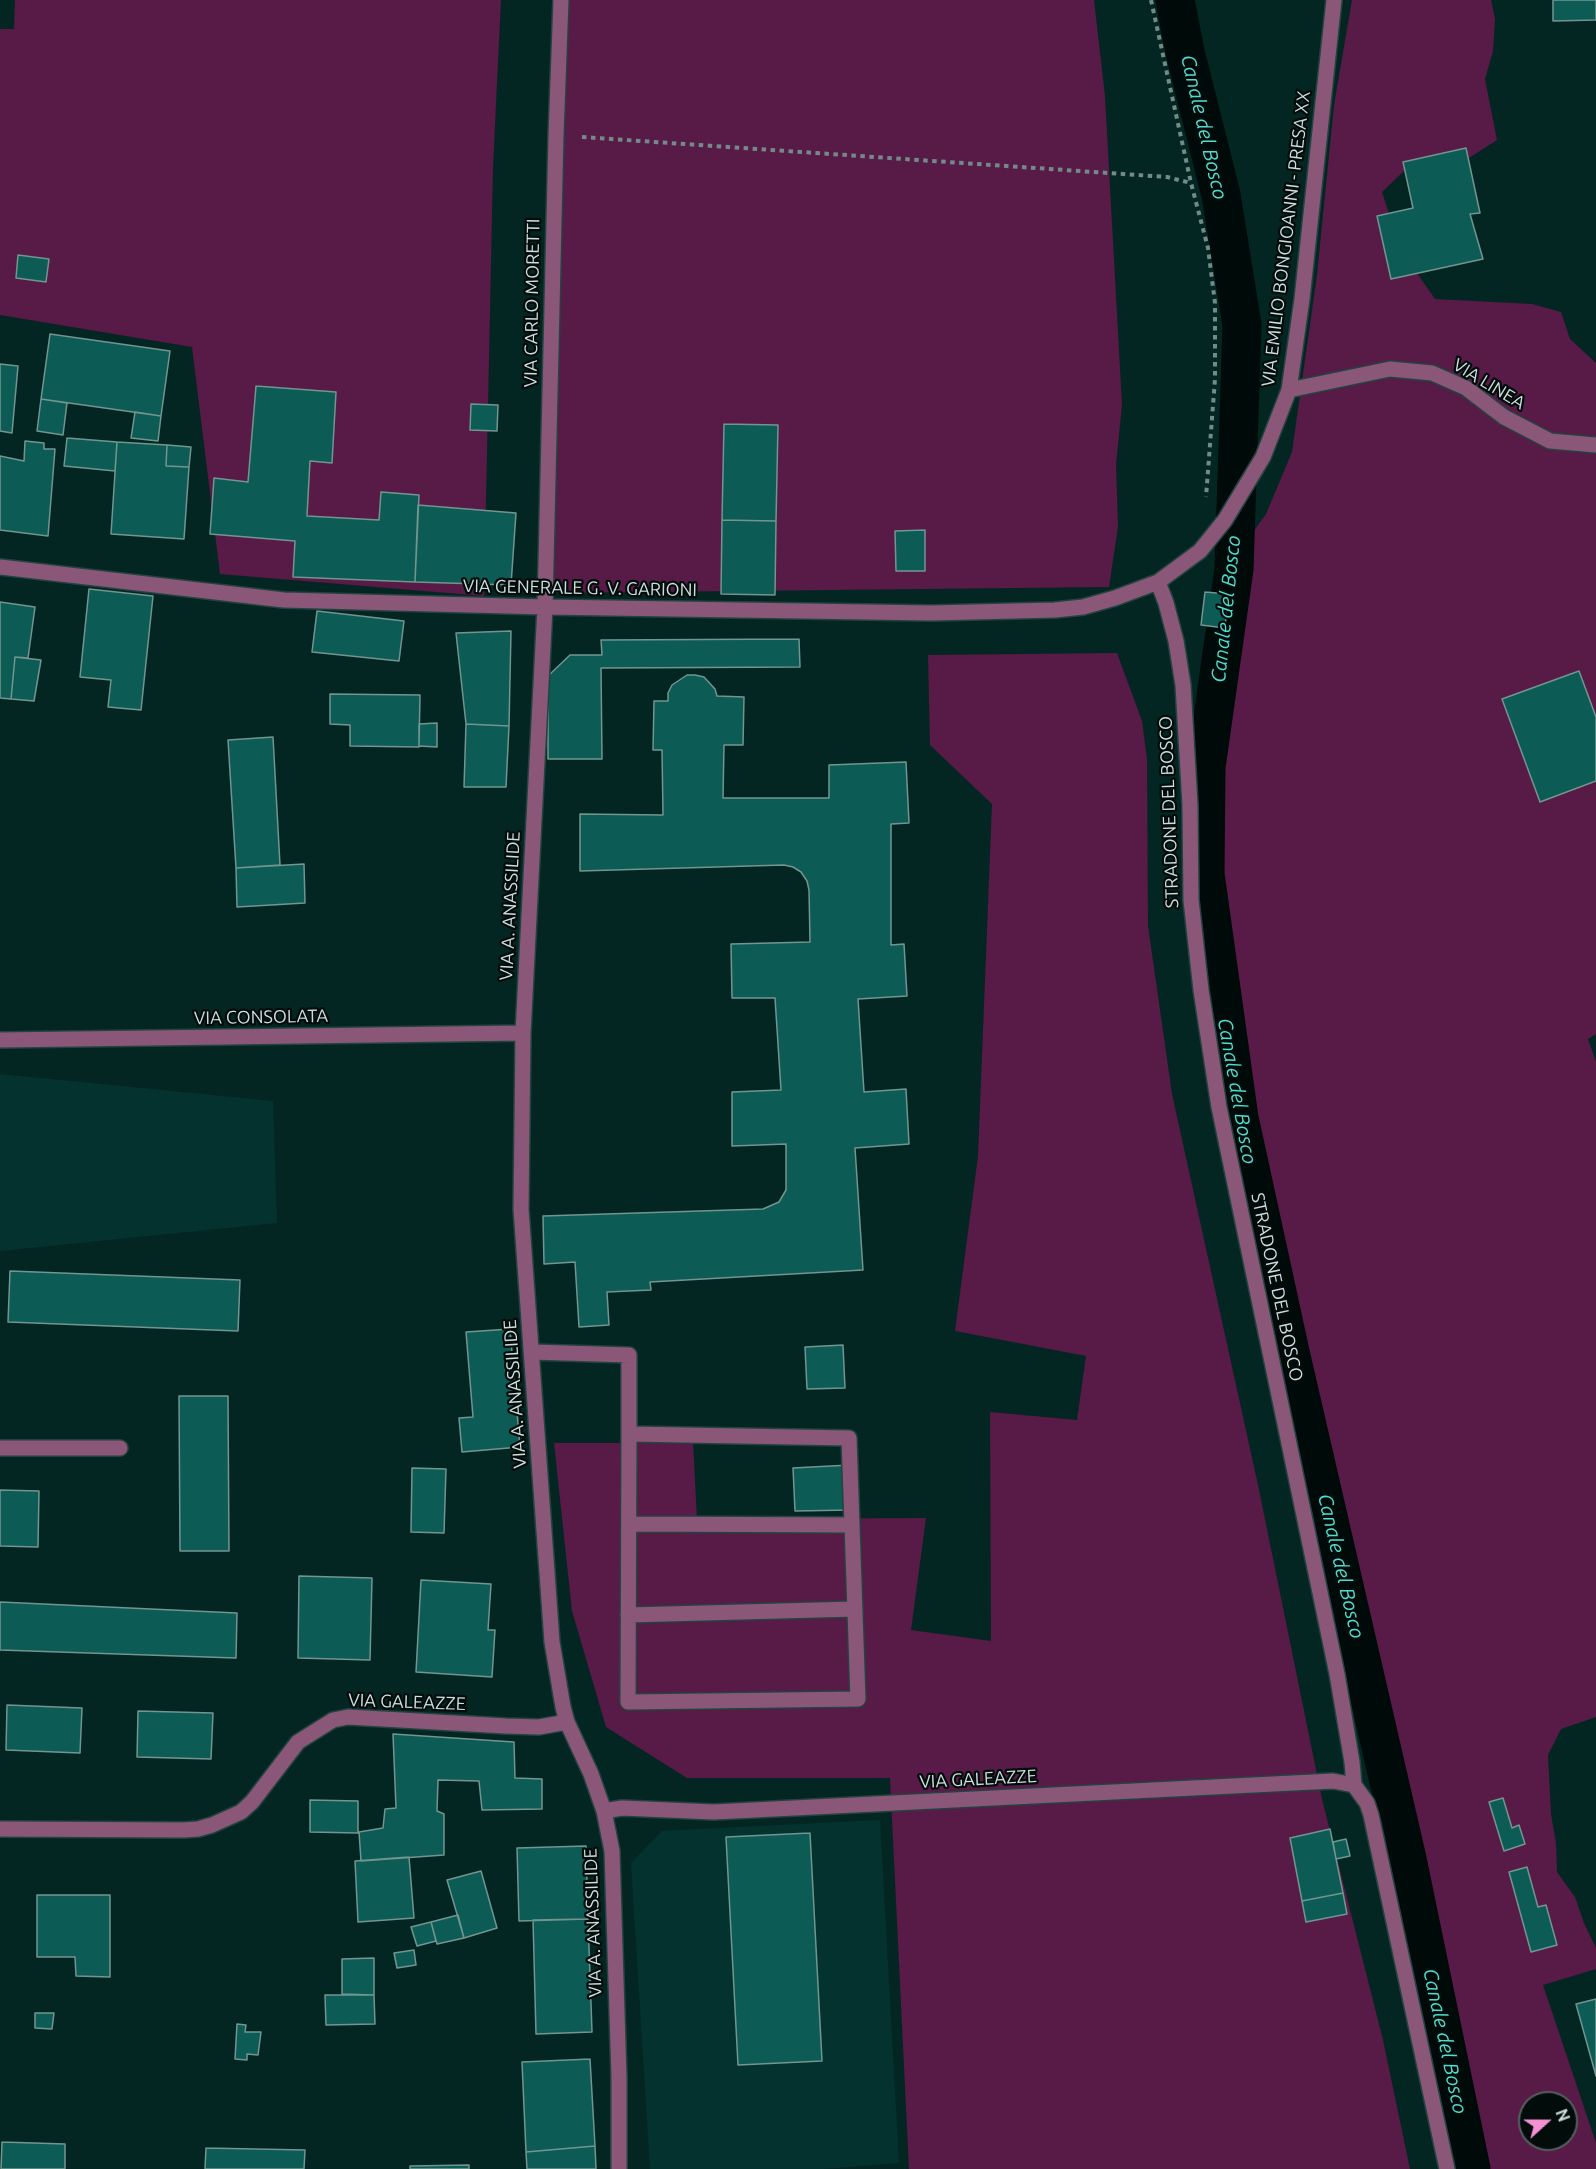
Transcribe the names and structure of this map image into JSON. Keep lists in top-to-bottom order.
{
  "streets": {
    "street": [
      "VIA EMILIO BONGIOANNI - PRESA XX",
      "VIA CARLO MORETTI",
      "VIA LINEA",
      "VIA GENERALE G. V. GARIONI",
      "STRADONE DEL BOSCO",
      "VIA A. ANASSILIDE",
      "VIA CONSOLATA",
      "VIA GALEAZZE"
    ]
  },
  "crossings": [
    ["VIA EMILIO BONGIOANNI - PRESA XX", "VIA LINEA"],
    ["VIA EMILIO BONGIOANNI - PRESA XX", "VIA GENERALE G. V. GARIONI"],
    ["VIA EMILIO BONGIOANNI - PRESA XX", "STRADONE DEL BOSCO"],
    ["VIA CARLO MORETTI", "VIA GENERALE G. V. GARIONI"],
    ["VIA CARLO MORETTI", "VIA A. ANASSILIDE"],
    ["VIA GENERALE G. V. GARIONI", "STRADONE DEL BOSCO"],
    ["VIA GENERALE G. V. GARIONI", "VIA A. ANASSILIDE"],
    ["STRADONE DEL BOSCO", "VIA GALEAZZE"],
    ["VIA A. ANASSILIDE", "VIA CONSOLATA"],
    ["VIA A. ANASSILIDE", "VIA GALEAZZE"]
  ],
  "water": ["Canale del Bosco"],
  "north": "right"
}
